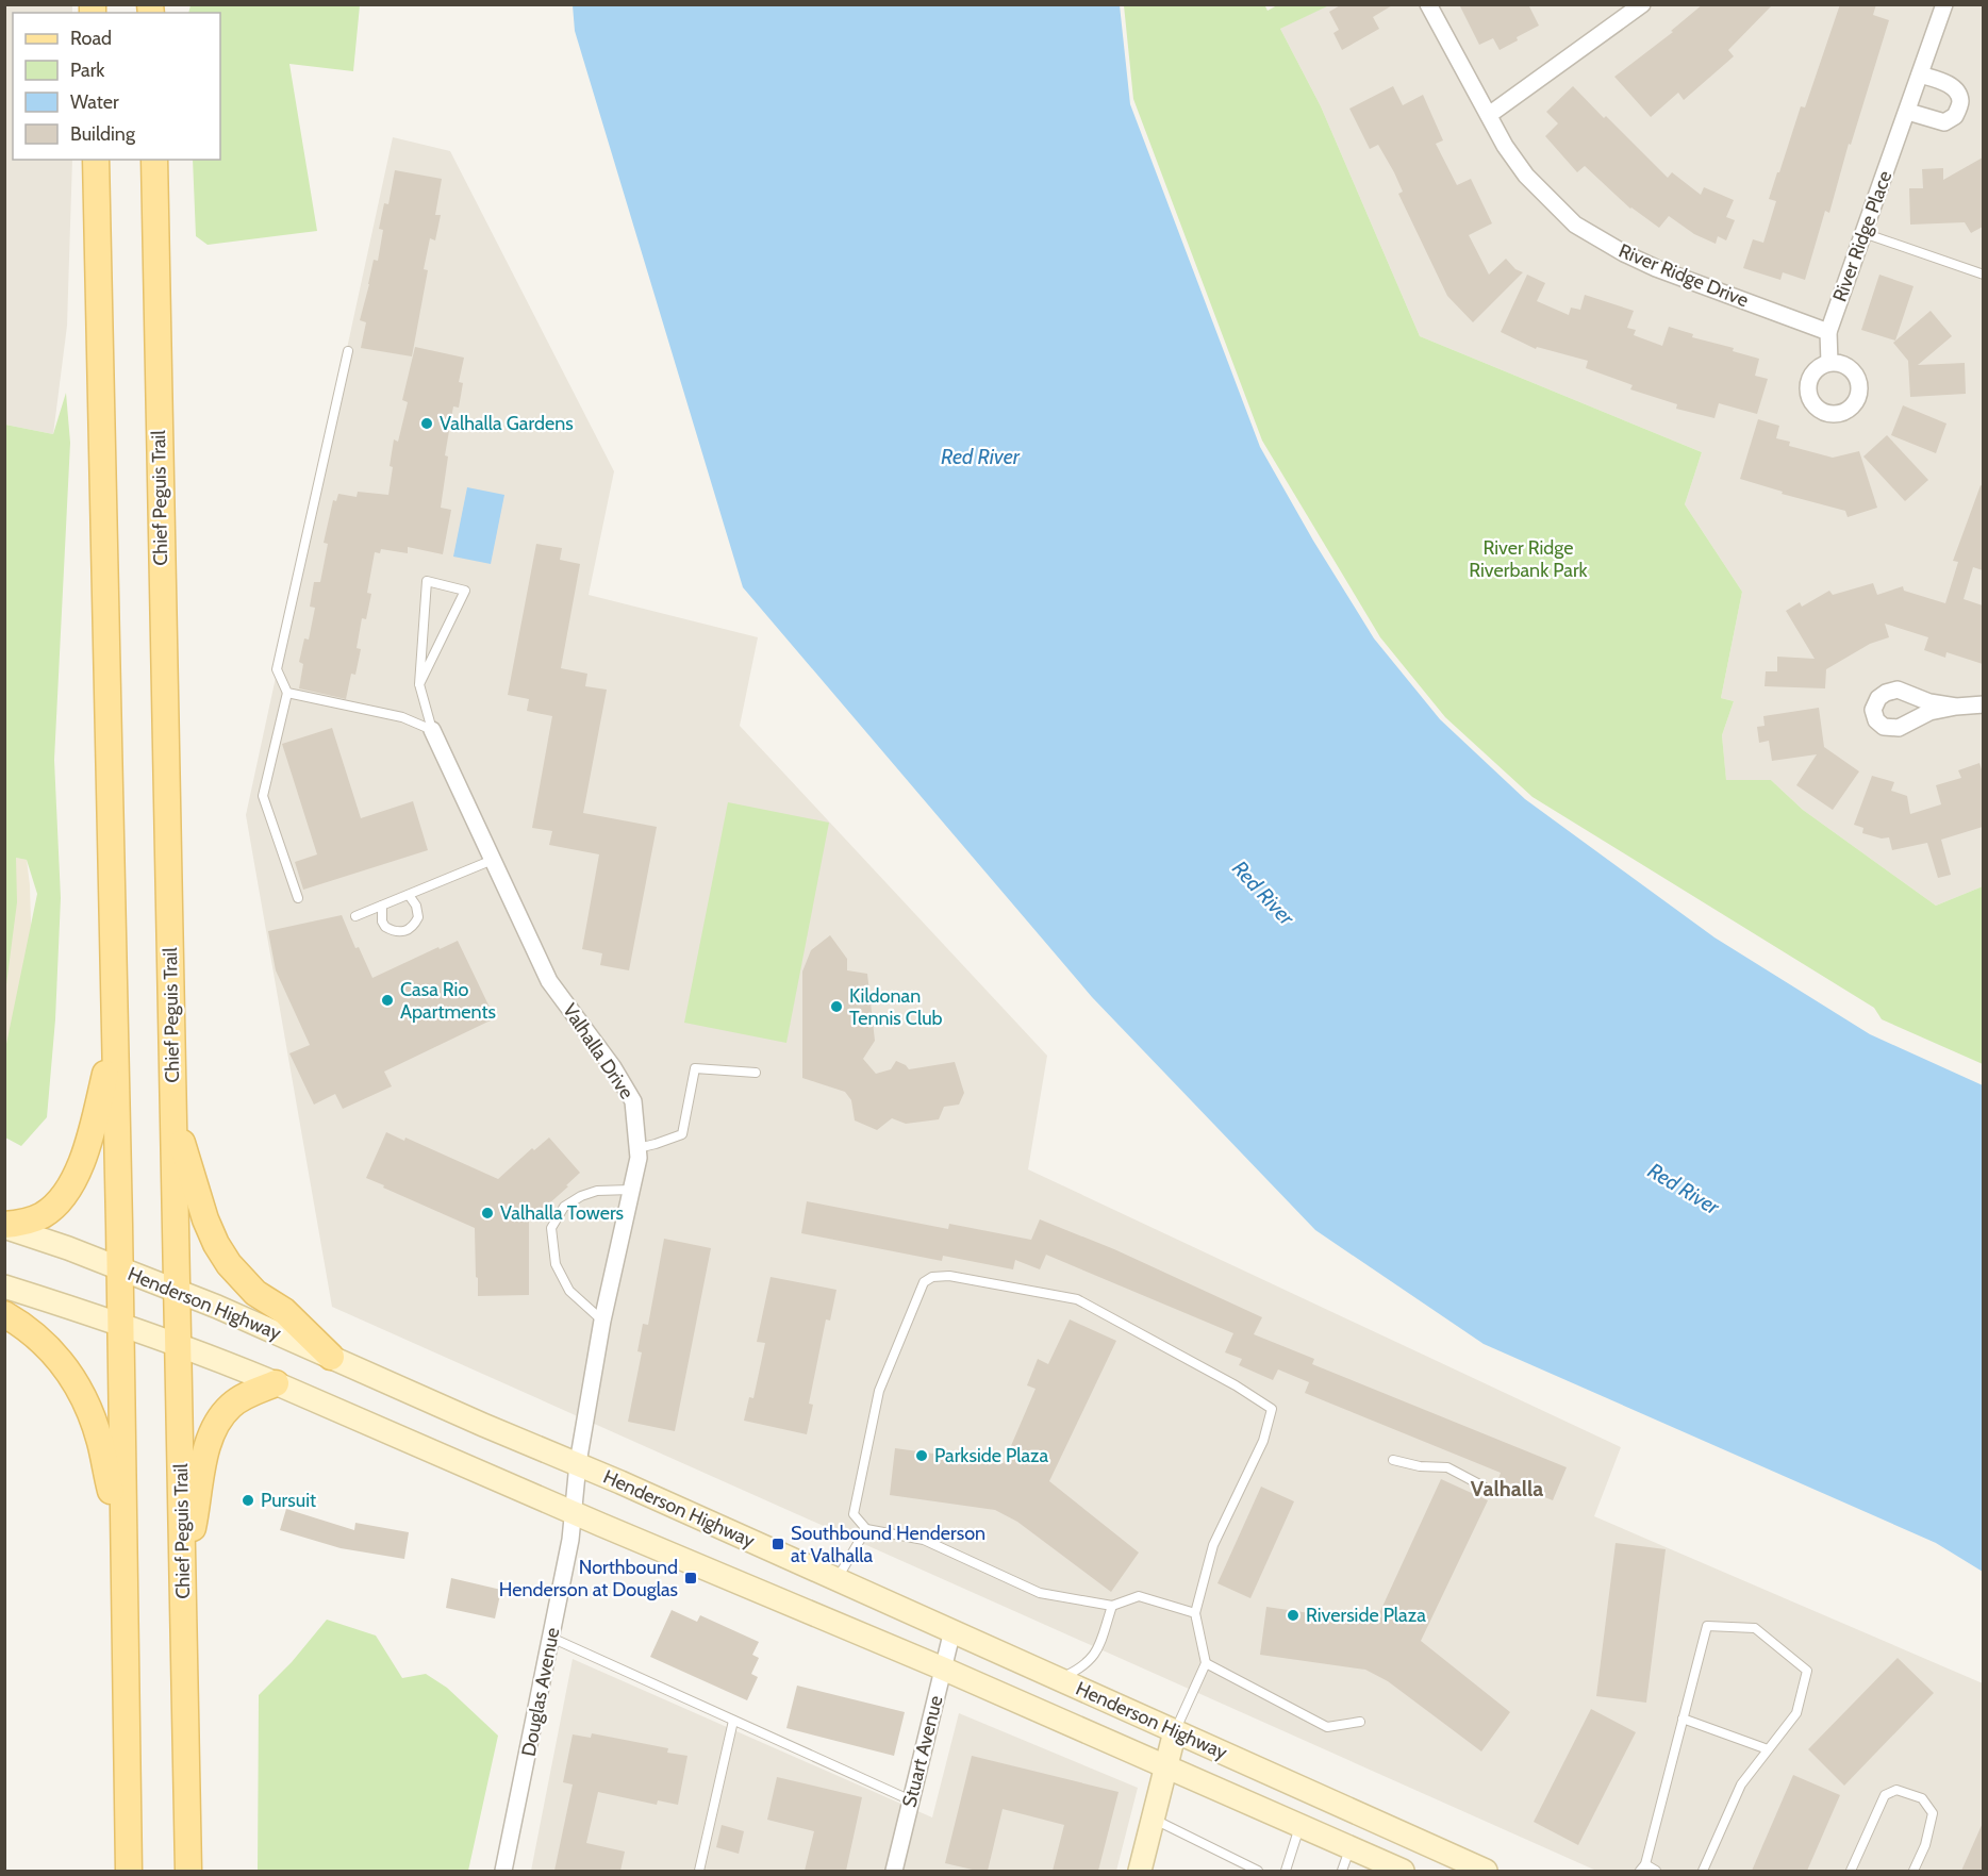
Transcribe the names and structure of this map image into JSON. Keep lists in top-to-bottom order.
{
  "streets": {
    "main road": ["Chief Peguis Trail", "Henderson Highway"],
    "street": [
      "River Ridge Place",
      "River Ridge Drive",
      "Valhalla Drive",
      "Douglas Avenue",
      "Stuart Avenue"
    ]
  },
  "crossings": [
    ["River Ridge Place", "River Ridge Drive"],
    ["Chief Peguis Trail", "Henderson Highway"],
    ["Valhalla Drive", "Henderson Highway"],
    ["Valhalla Drive", "Douglas Avenue"],
    ["Henderson Highway", "Douglas Avenue"],
    ["Henderson Highway", "Stuart Avenue"]
  ],
  "districts": ["Valhalla"],
  "water": ["Red River"],
  "parks": ["River Ridge Riverbank Park"],
  "places": {
    "other": [
      "Valhalla Gardens",
      "Casa Rio Apartments",
      "Kildonan Tennis Club",
      "Valhalla Towers",
      "Parkside Plaza",
      "Pursuit",
      "Riverside Plaza"
    ],
    "transit": ["Southbound Henderson at Valhalla", "Northbound Henderson at Douglas"]
  },
  "legend": [
    "Road",
    "Park",
    "Water",
    "Building"
  ]
}
